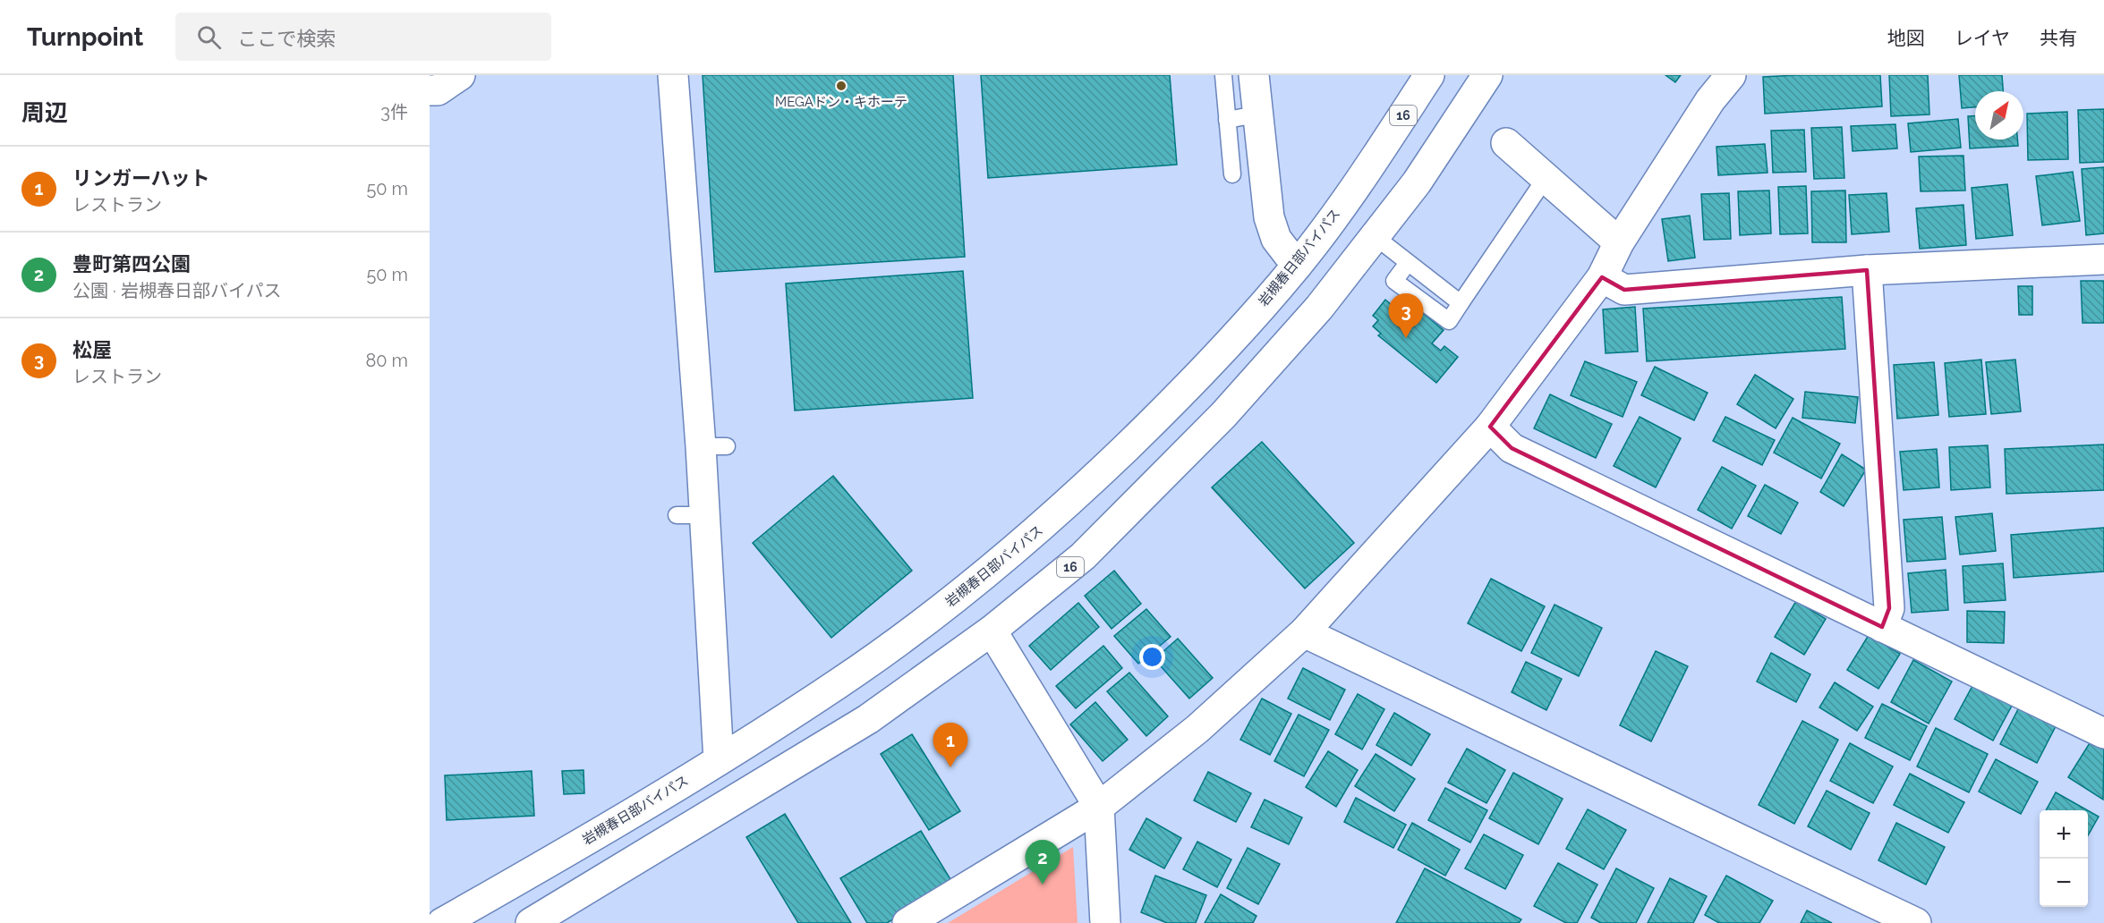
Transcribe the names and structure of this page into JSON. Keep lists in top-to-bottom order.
{
  "streets": {
    "main road": ["16", "岩槻春日部バイパス"]
  },
  "places": ["MEGAドン・キホーテ"],
  "north": "top right",
  "page": {
    "header": "Turnpoint",
    "search": "ここで検索",
    "nav": ["地図", "レイヤ", "共有"],
    "heading": ["周辺", "3件"],
    "list": [
      {
        "mark": "1",
        "name": "リンガーハット",
        "note": "レストラン",
        "value": "50 m"
      },
      {
        "mark": "2",
        "name": "豊町第四公園",
        "note": "公園 · 岩槻春日部バイパス",
        "value": "50 m"
      },
      {
        "mark": "3",
        "name": "松屋",
        "note": "レストラン",
        "value": "80 m"
      }
    ],
    "pins": ["3", "1", "2"],
    "map_buttons": ["+", "−"]
  }
}
